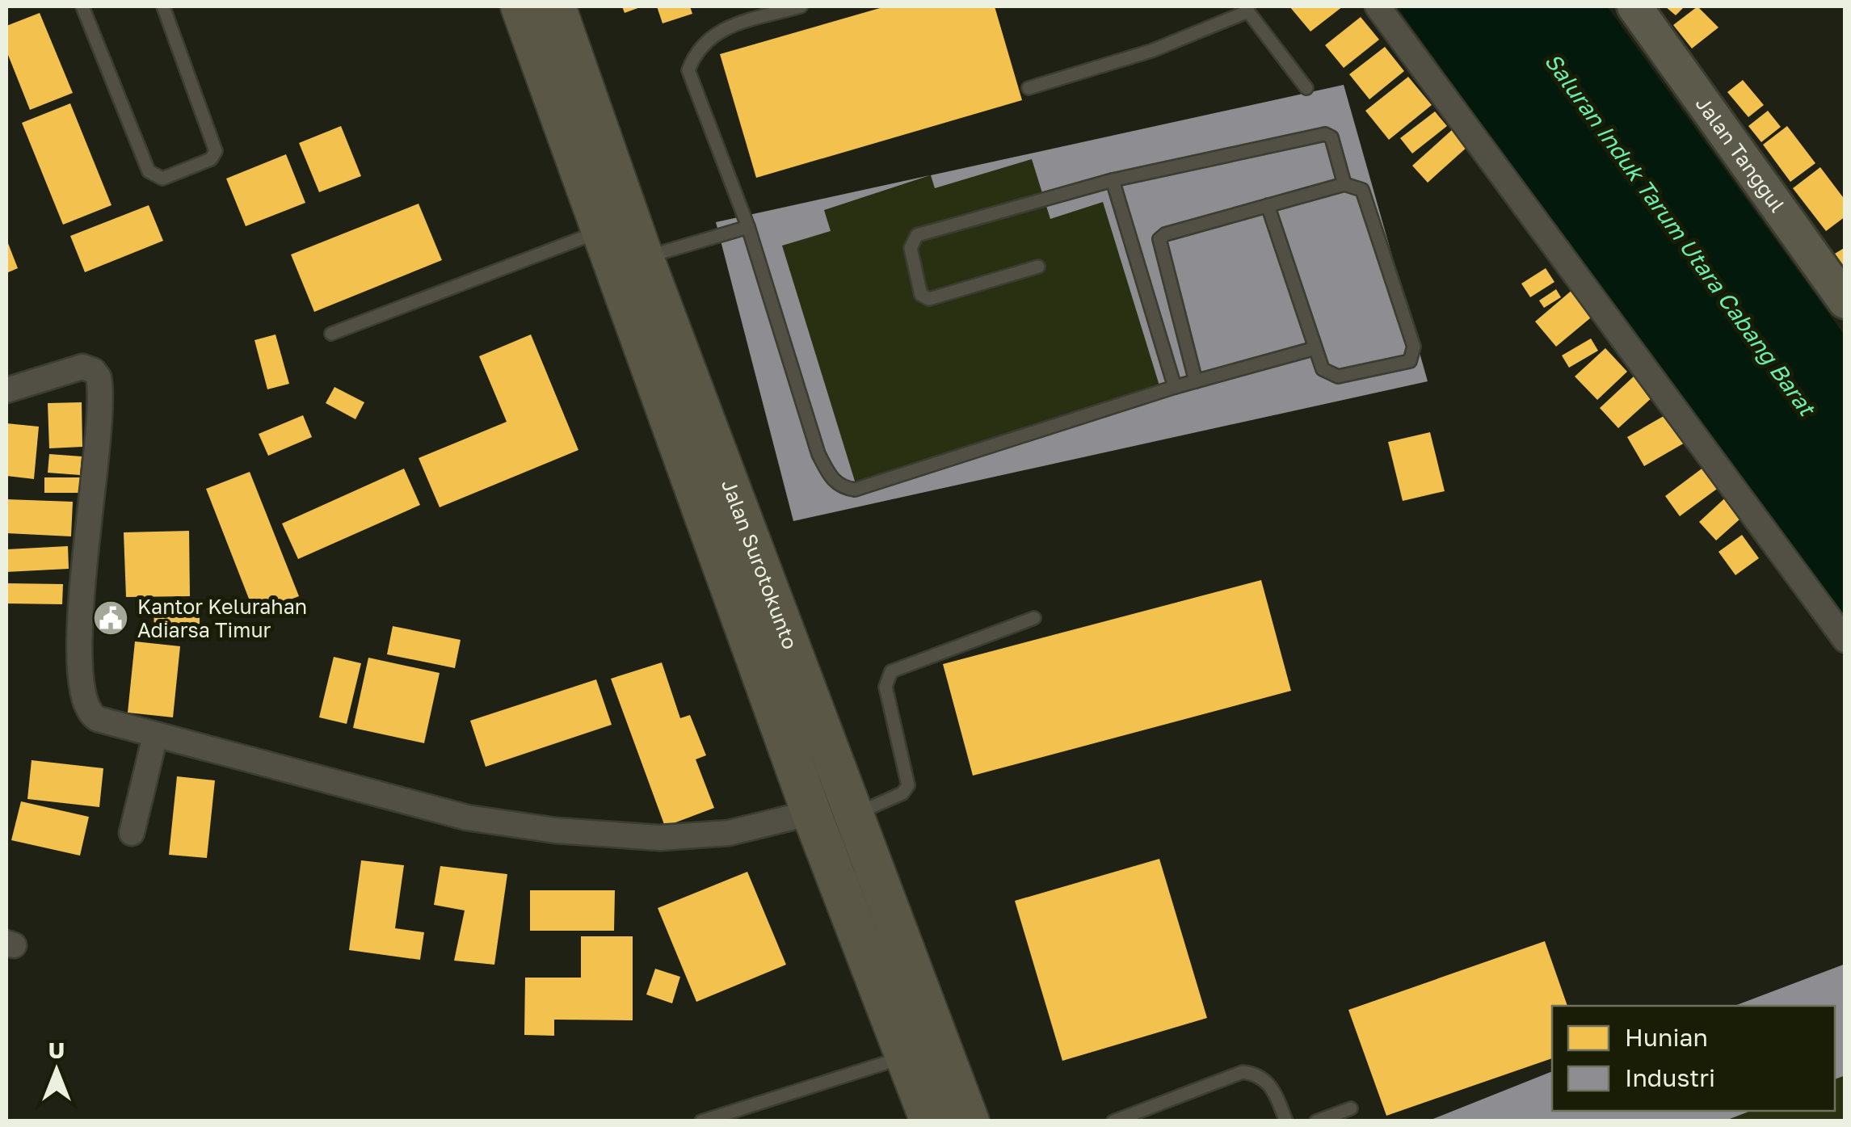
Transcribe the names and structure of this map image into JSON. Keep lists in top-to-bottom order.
{
  "streets": {
    "main road": ["Jalan Surotokunto"],
    "street": ["Jalan Tanggul"]
  },
  "water": ["Saluran Induk Tarum Utara Cabang Barat"],
  "places": {
    "public building": ["Kantor Kelurahan Adiarsa Timur"]
  },
  "legend": ["Hunian", "Industri"],
  "north": "top"
}
